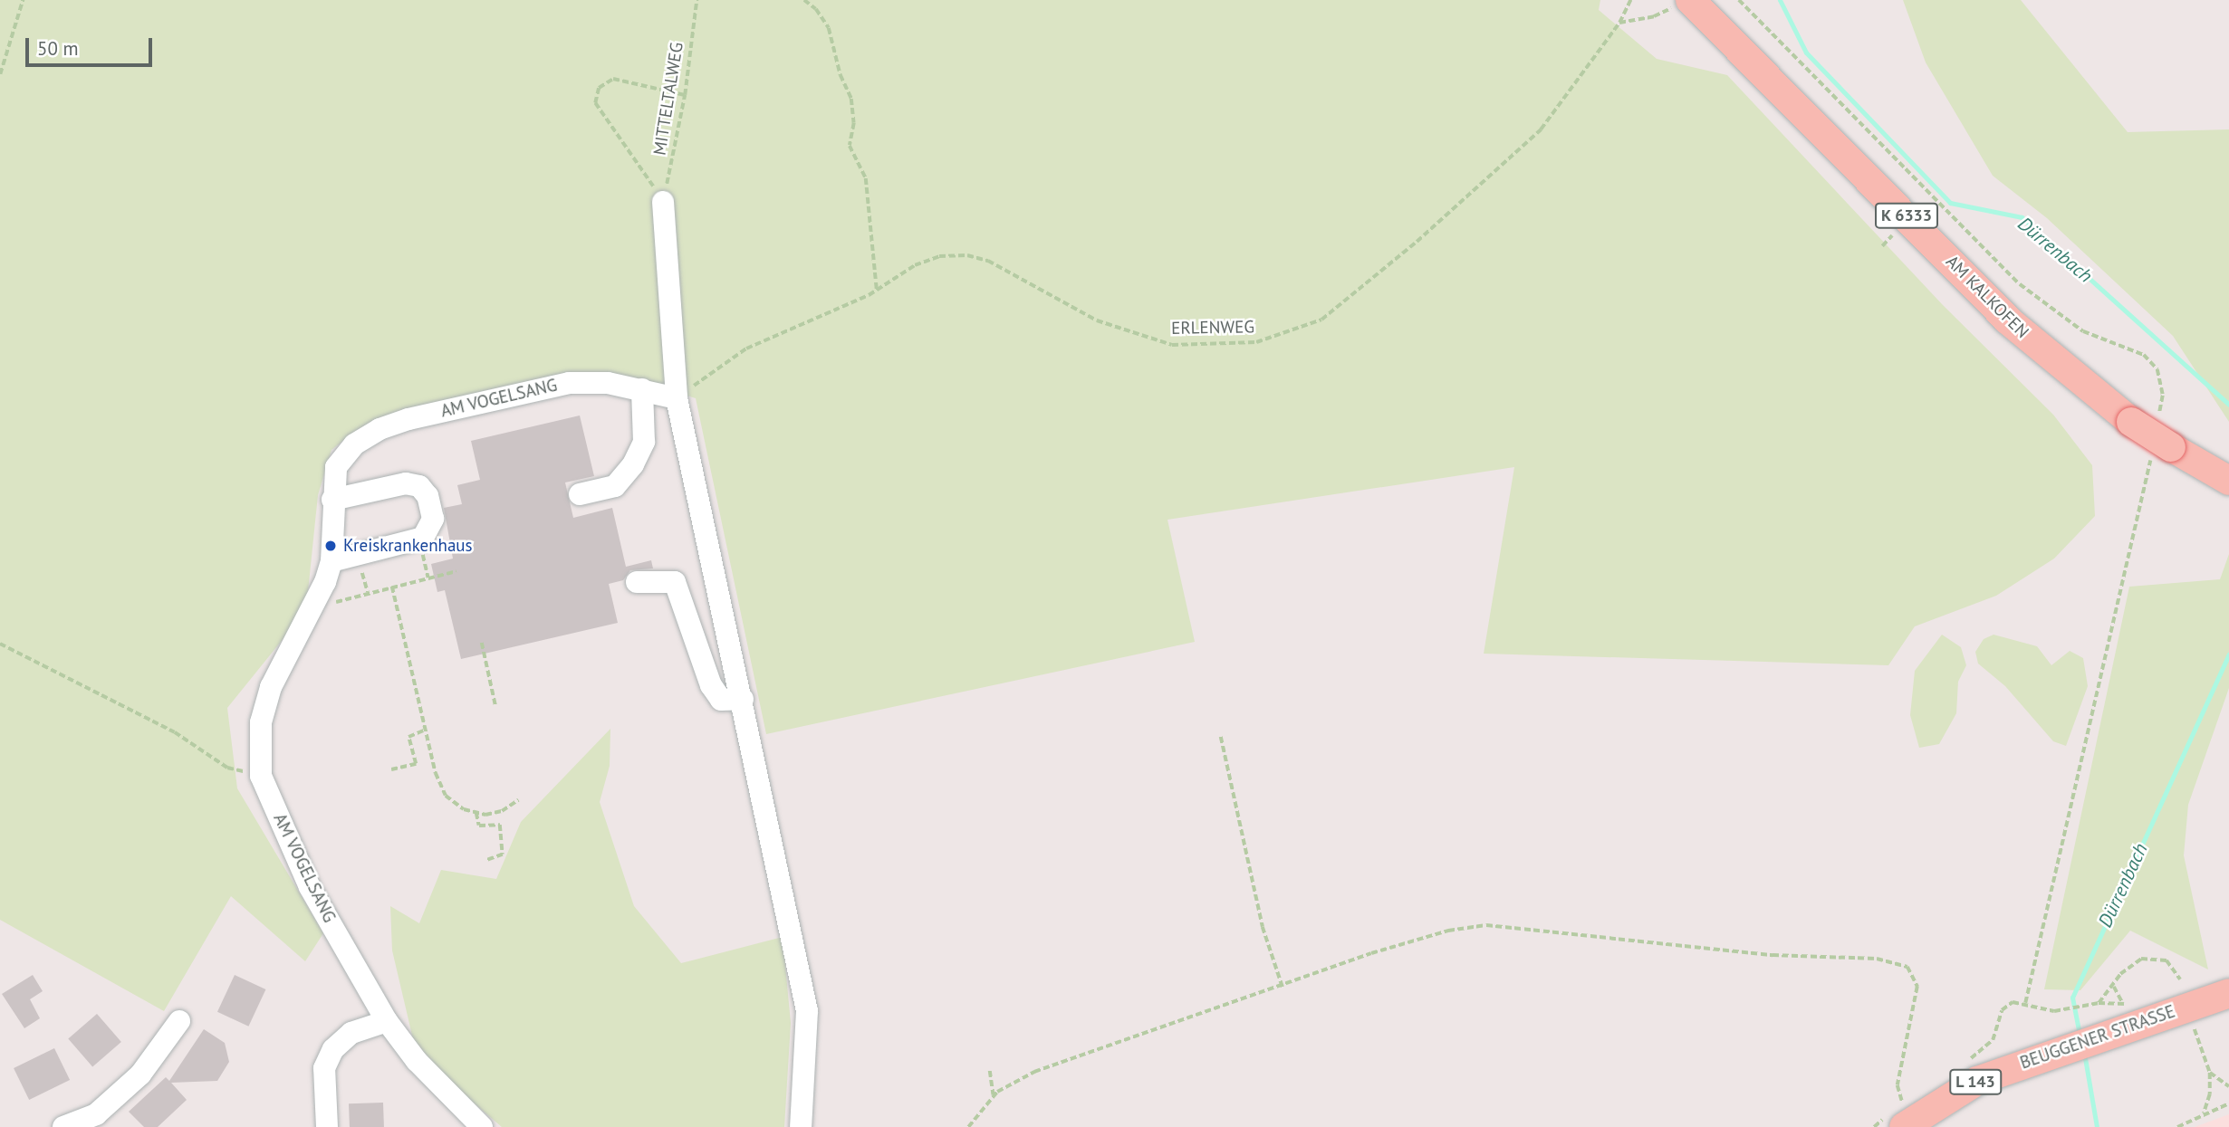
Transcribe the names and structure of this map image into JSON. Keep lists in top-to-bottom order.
{
  "streets": {
    "main road": [
      "K 6333",
      "AM KALKOFEN",
      "BEUGGENER STRASSE",
      "L 143"
    ],
    "street": ["AM VOGELSANG"],
    "path": ["MITTELTALWEG", "ERLENWEG"]
  },
  "crossings": [
    ["ERLENWEG", "AM VOGELSANG"]
  ],
  "water": ["Dürrenbach"],
  "places": ["Kreiskrankenhaus"],
  "scale_bar": "50 m"
}
